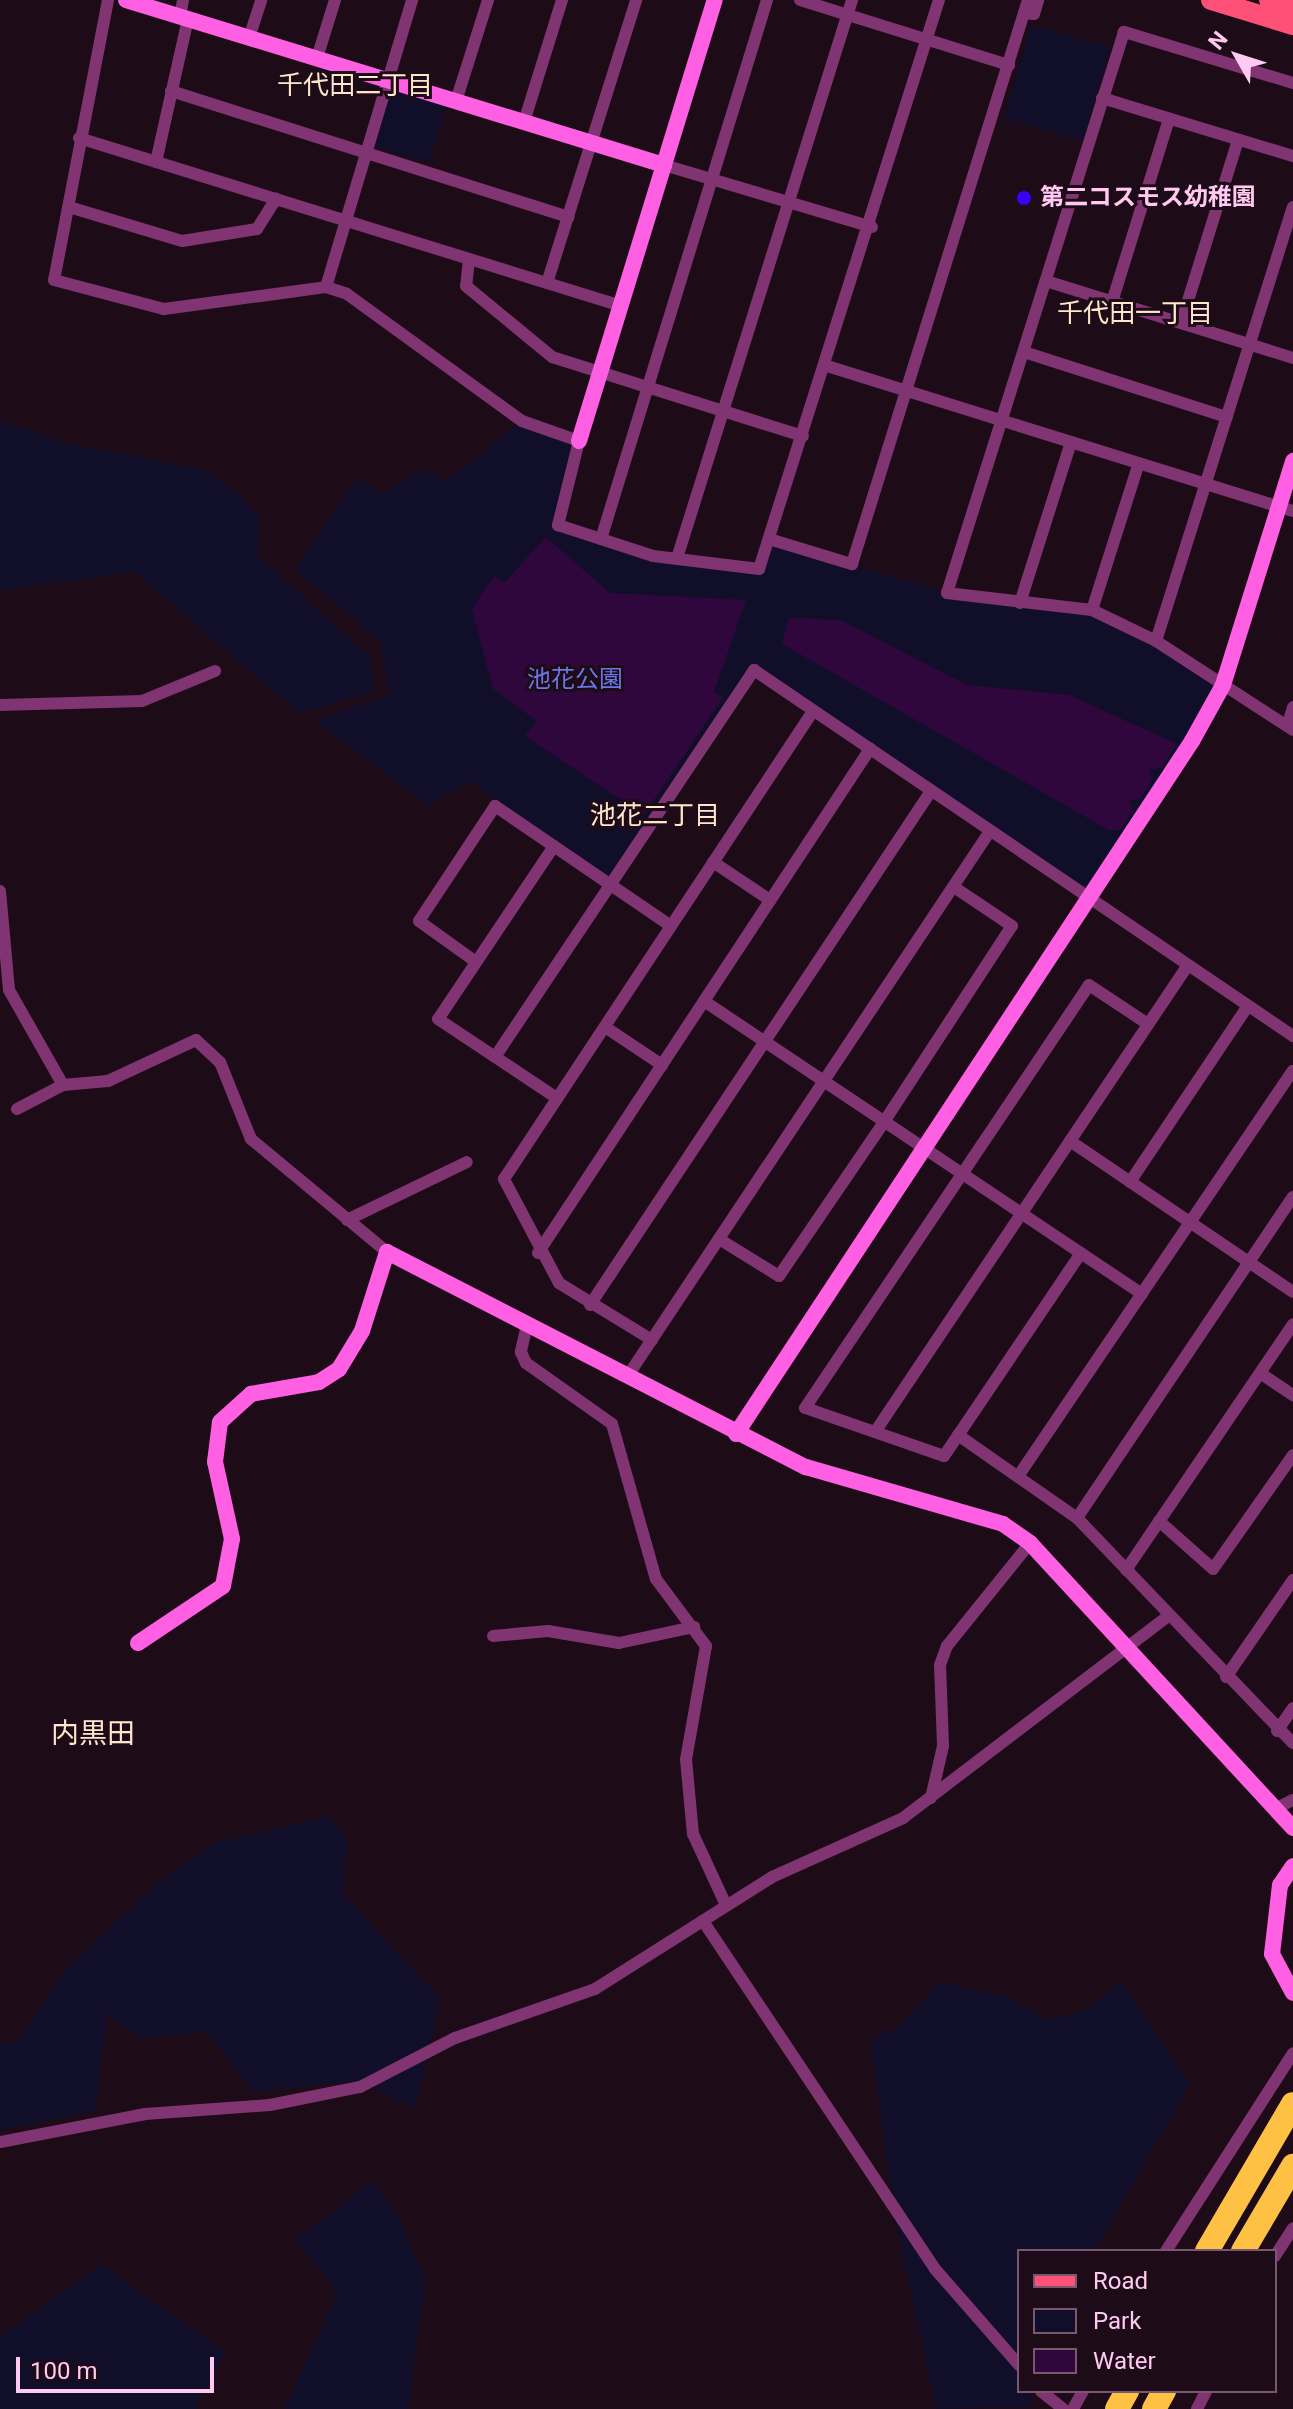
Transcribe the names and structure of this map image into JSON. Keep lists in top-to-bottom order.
{
  "districts": [
    "千代田二丁目",
    "千代田一丁目",
    "池花二丁目",
    "内黒田"
  ],
  "parks": ["池花公園"],
  "places": ["第二コスモス幼稚園"],
  "legend": ["Road", "Park", "Water"],
  "scale_bar": "100 m",
  "north": "top left"
}
